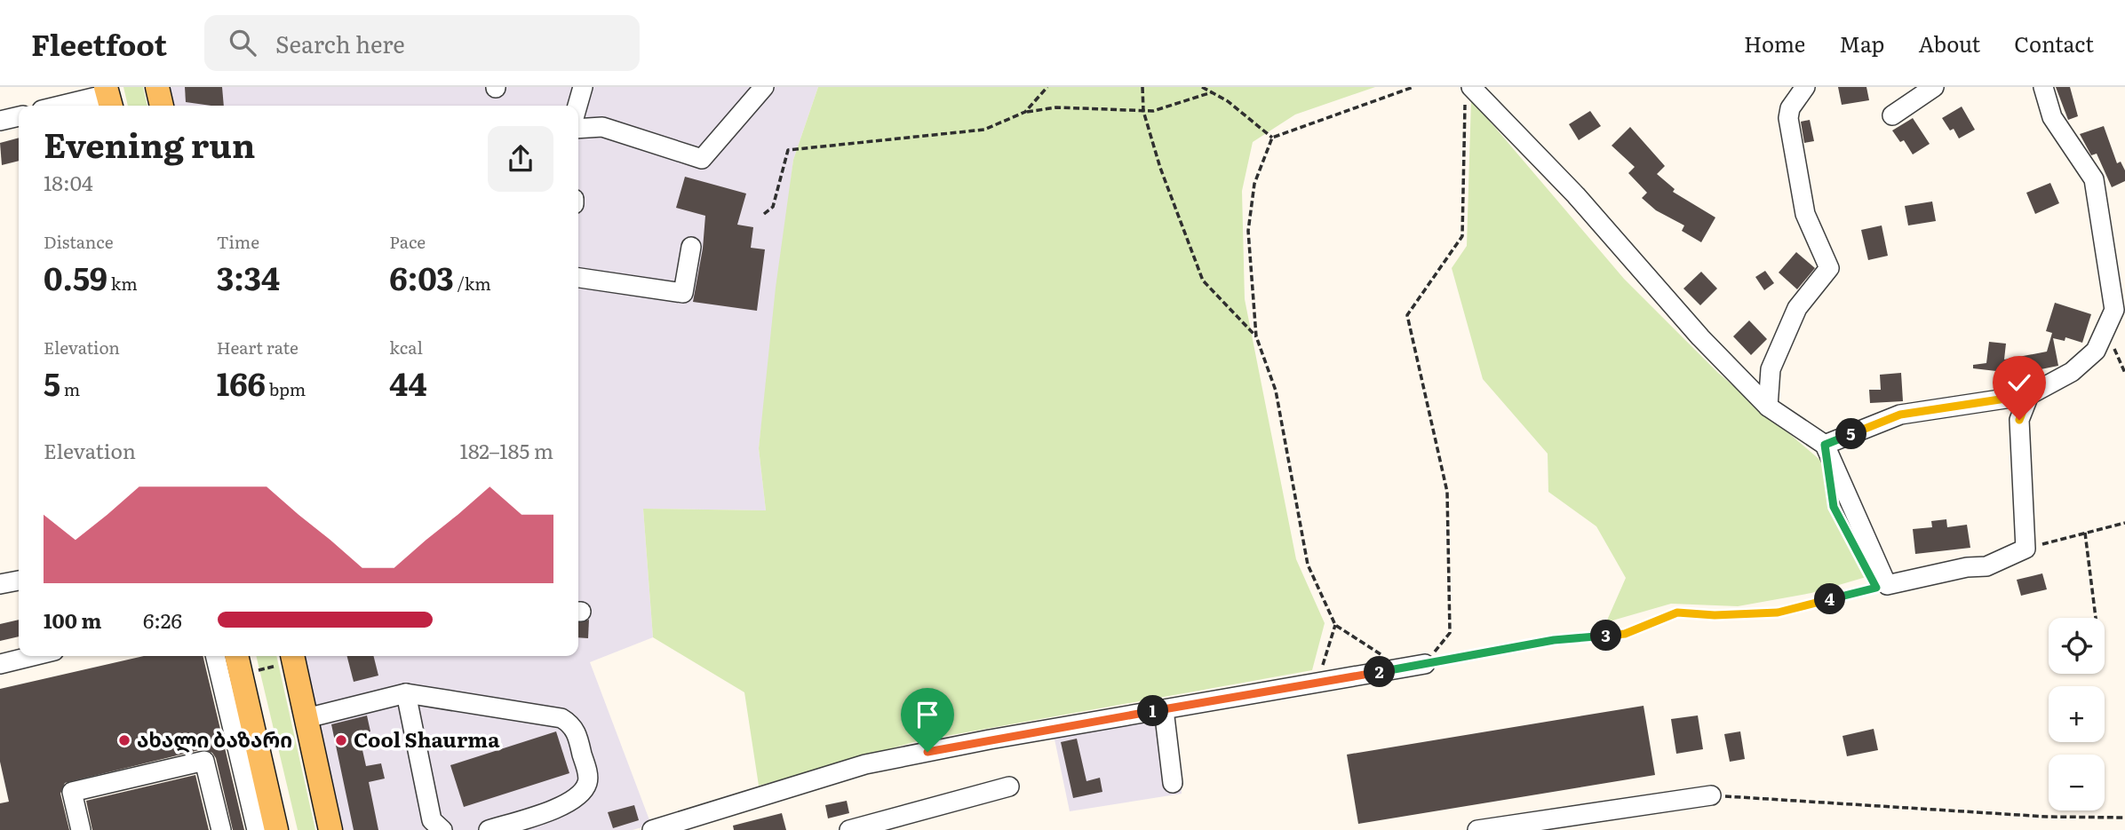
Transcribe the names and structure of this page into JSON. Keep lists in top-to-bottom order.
{
  "places": ["ახალი ბაზარი", "Cool Shaurma"],
  "page": {
    "header": "Fleetfoot",
    "search": "Search here",
    "nav": [
      "Home",
      "Map",
      "About",
      "Contact"
    ],
    "heading": ["Evening run", "18:04"],
    "stats": [
      ["Distance", "0.59 km"],
      ["Time", "3:34"],
      ["Pace", "6:03 /km"],
      ["Elevation", "5 m"],
      ["Heart rate", "166 bpm"],
      ["kcal", "44"]
    ],
    "pins": [
      "5",
      "4",
      "3",
      "2",
      "1"
    ],
    "chart": ["Elevation", "182–185 m"],
    "list": [
      {
        "name": "100 m",
        "note": "6:26"
      }
    ],
    "map_buttons": ["+", "−"]
  }
}
